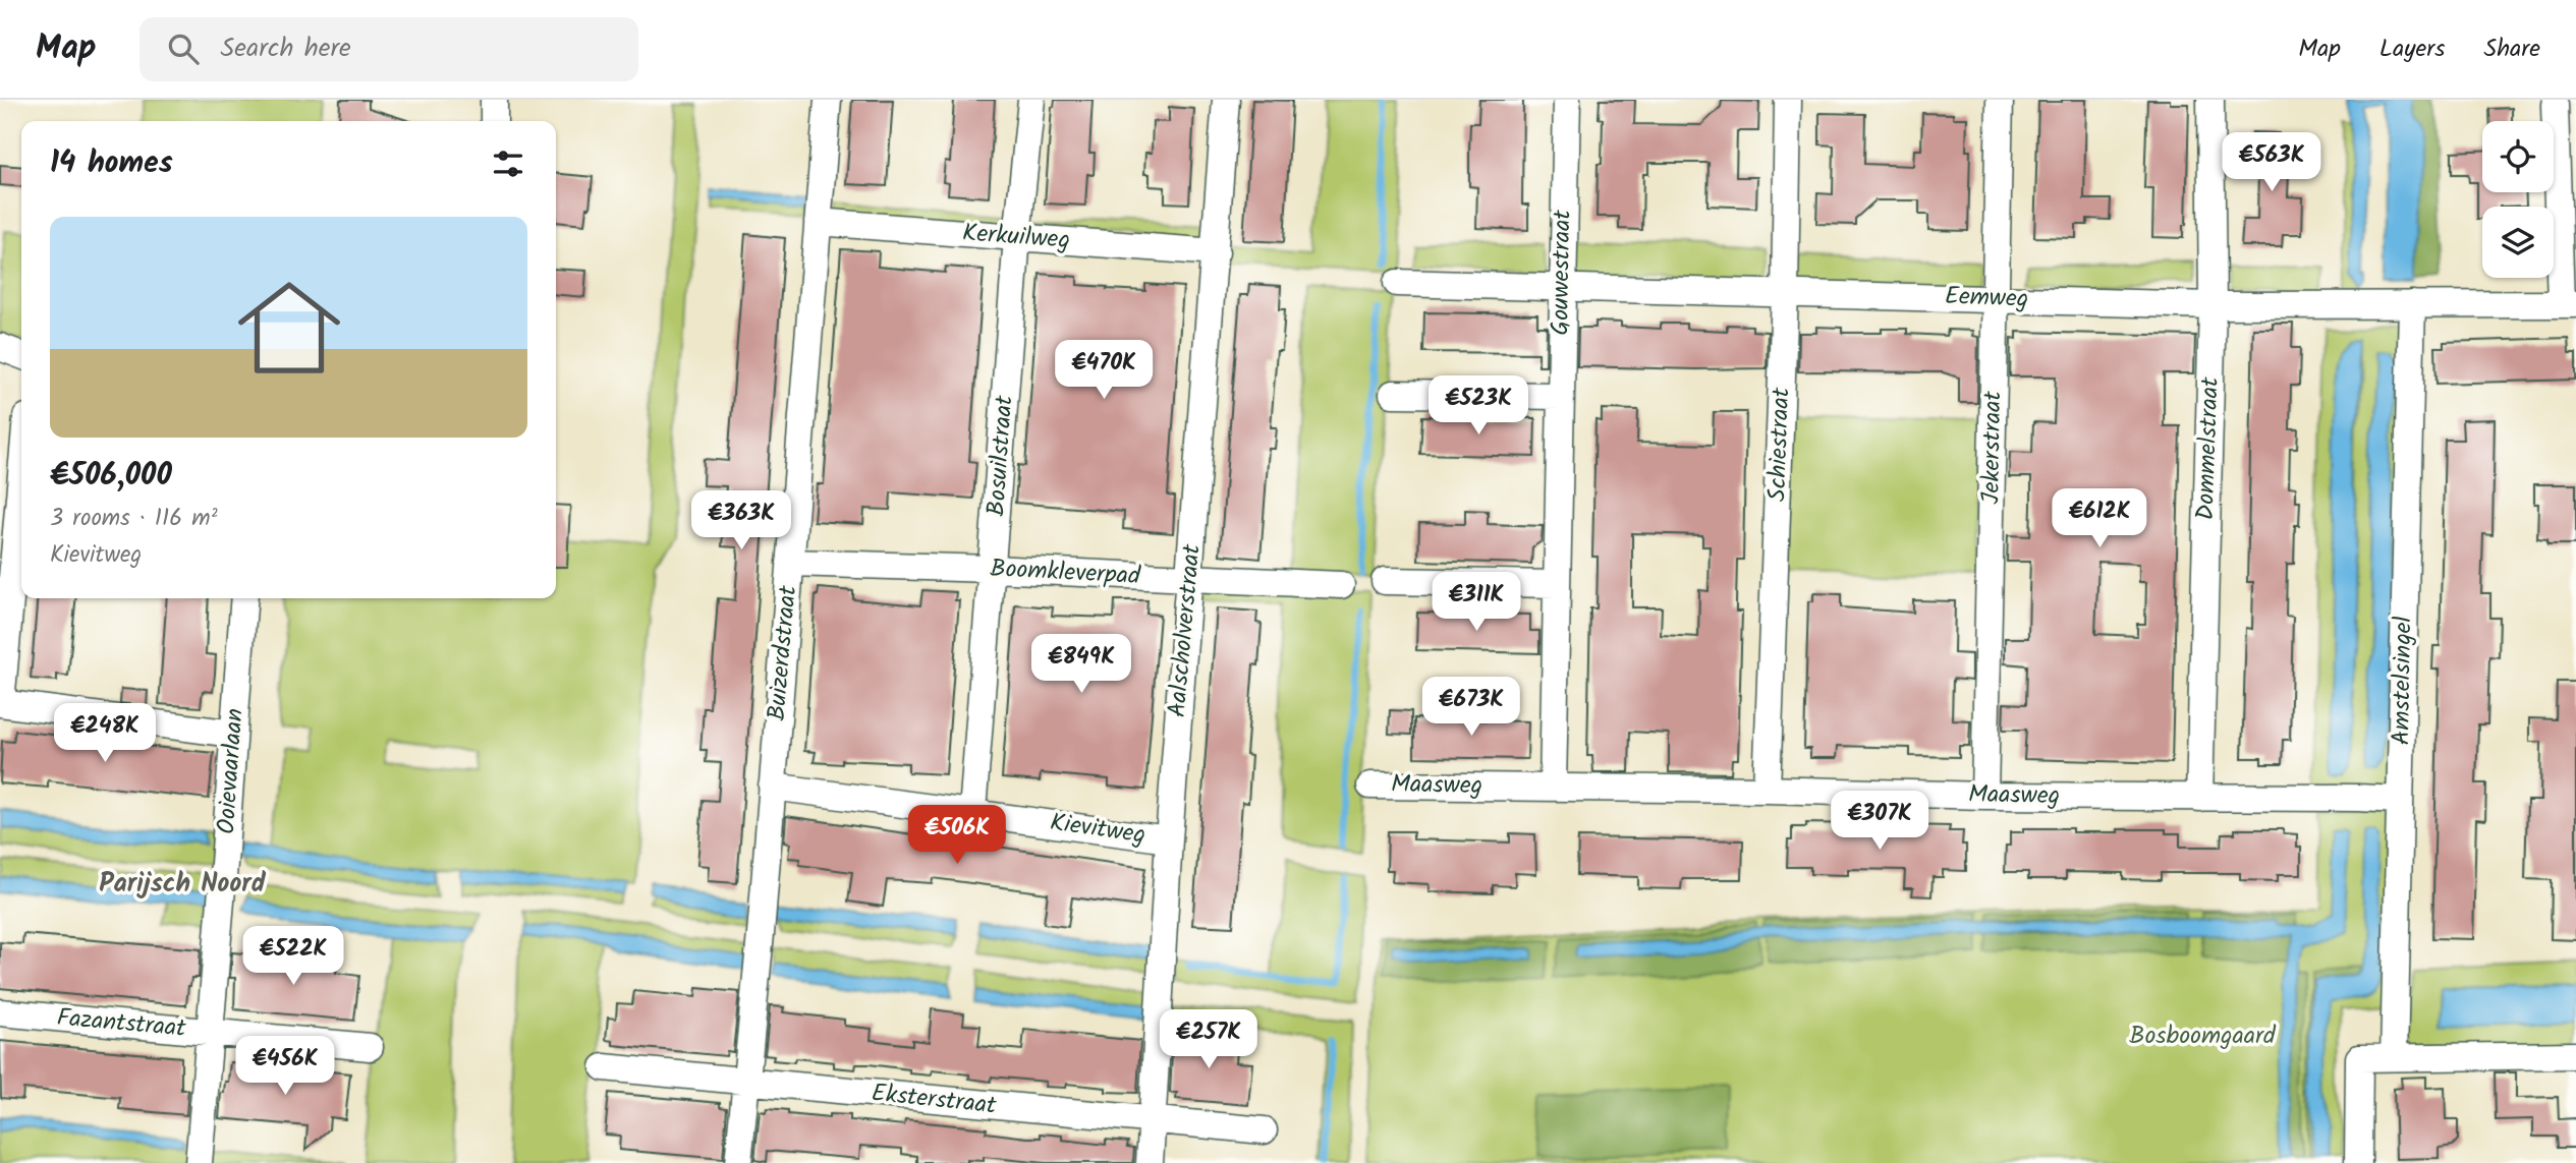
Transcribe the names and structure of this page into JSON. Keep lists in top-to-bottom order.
{
  "streets": {
    "street": [
      "Kerkuilweg",
      "Gouwestraat",
      "Eemweg",
      "Schiestraat",
      "Jekerstraat",
      "Dommelstraat",
      "Bosuilstraat",
      "Boomkleverpad",
      "Aalscholverstraat",
      "Buizerdstraat",
      "Amstelsingel",
      "Ooievaarlaan",
      "Maasweg",
      "Kievitweg",
      "Fazantstraat",
      "Eksterstraat"
    ]
  },
  "crossings": [
    ["Kerkuilweg", "Bosuilstraat"],
    ["Kerkuilweg", "Aalscholverstraat"],
    ["Kerkuilweg", "Buizerdstraat"],
    ["Gouwestraat", "Eemweg"],
    ["Gouwestraat", "Maasweg"],
    ["Eemweg", "Schiestraat"],
    ["Eemweg", "Jekerstraat"],
    ["Eemweg", "Dommelstraat"],
    ["Eemweg", "Amstelsingel"],
    ["Schiestraat", "Maasweg"],
    ["Jekerstraat", "Maasweg"],
    ["Dommelstraat", "Maasweg"],
    ["Bosuilstraat", "Boomkleverpad"],
    ["Bosuilstraat", "Kievitweg"],
    ["Boomkleverpad", "Aalscholverstraat"],
    ["Boomkleverpad", "Buizerdstraat"],
    ["Aalscholverstraat", "Kievitweg"],
    ["Aalscholverstraat", "Eksterstraat"],
    ["Buizerdstraat", "Kievitweg"],
    ["Buizerdstraat", "Eksterstraat"],
    ["Amstelsingel", "Maasweg"],
    ["Ooievaarlaan", "Fazantstraat"]
  ],
  "districts": ["Parijsch Noord"],
  "parks": ["Bosboomgaard"],
  "page": {
    "header": "Map",
    "search": "Search here",
    "nav": ["Map", "Layers", "Share"],
    "heading": "14 homes",
    "price": [
      "€563K",
      "€470K",
      "€523K",
      "€612K",
      "€363K",
      "€311K",
      "€849K",
      "€673K",
      "€248K",
      "€307K",
      "€506K",
      "€522K",
      "€257K",
      "€456K"
    ],
    "list": [
      {
        "name": "€506,000",
        "note": "3 rooms · 116 m² · Kievitweg"
      }
    ]
  }
}
